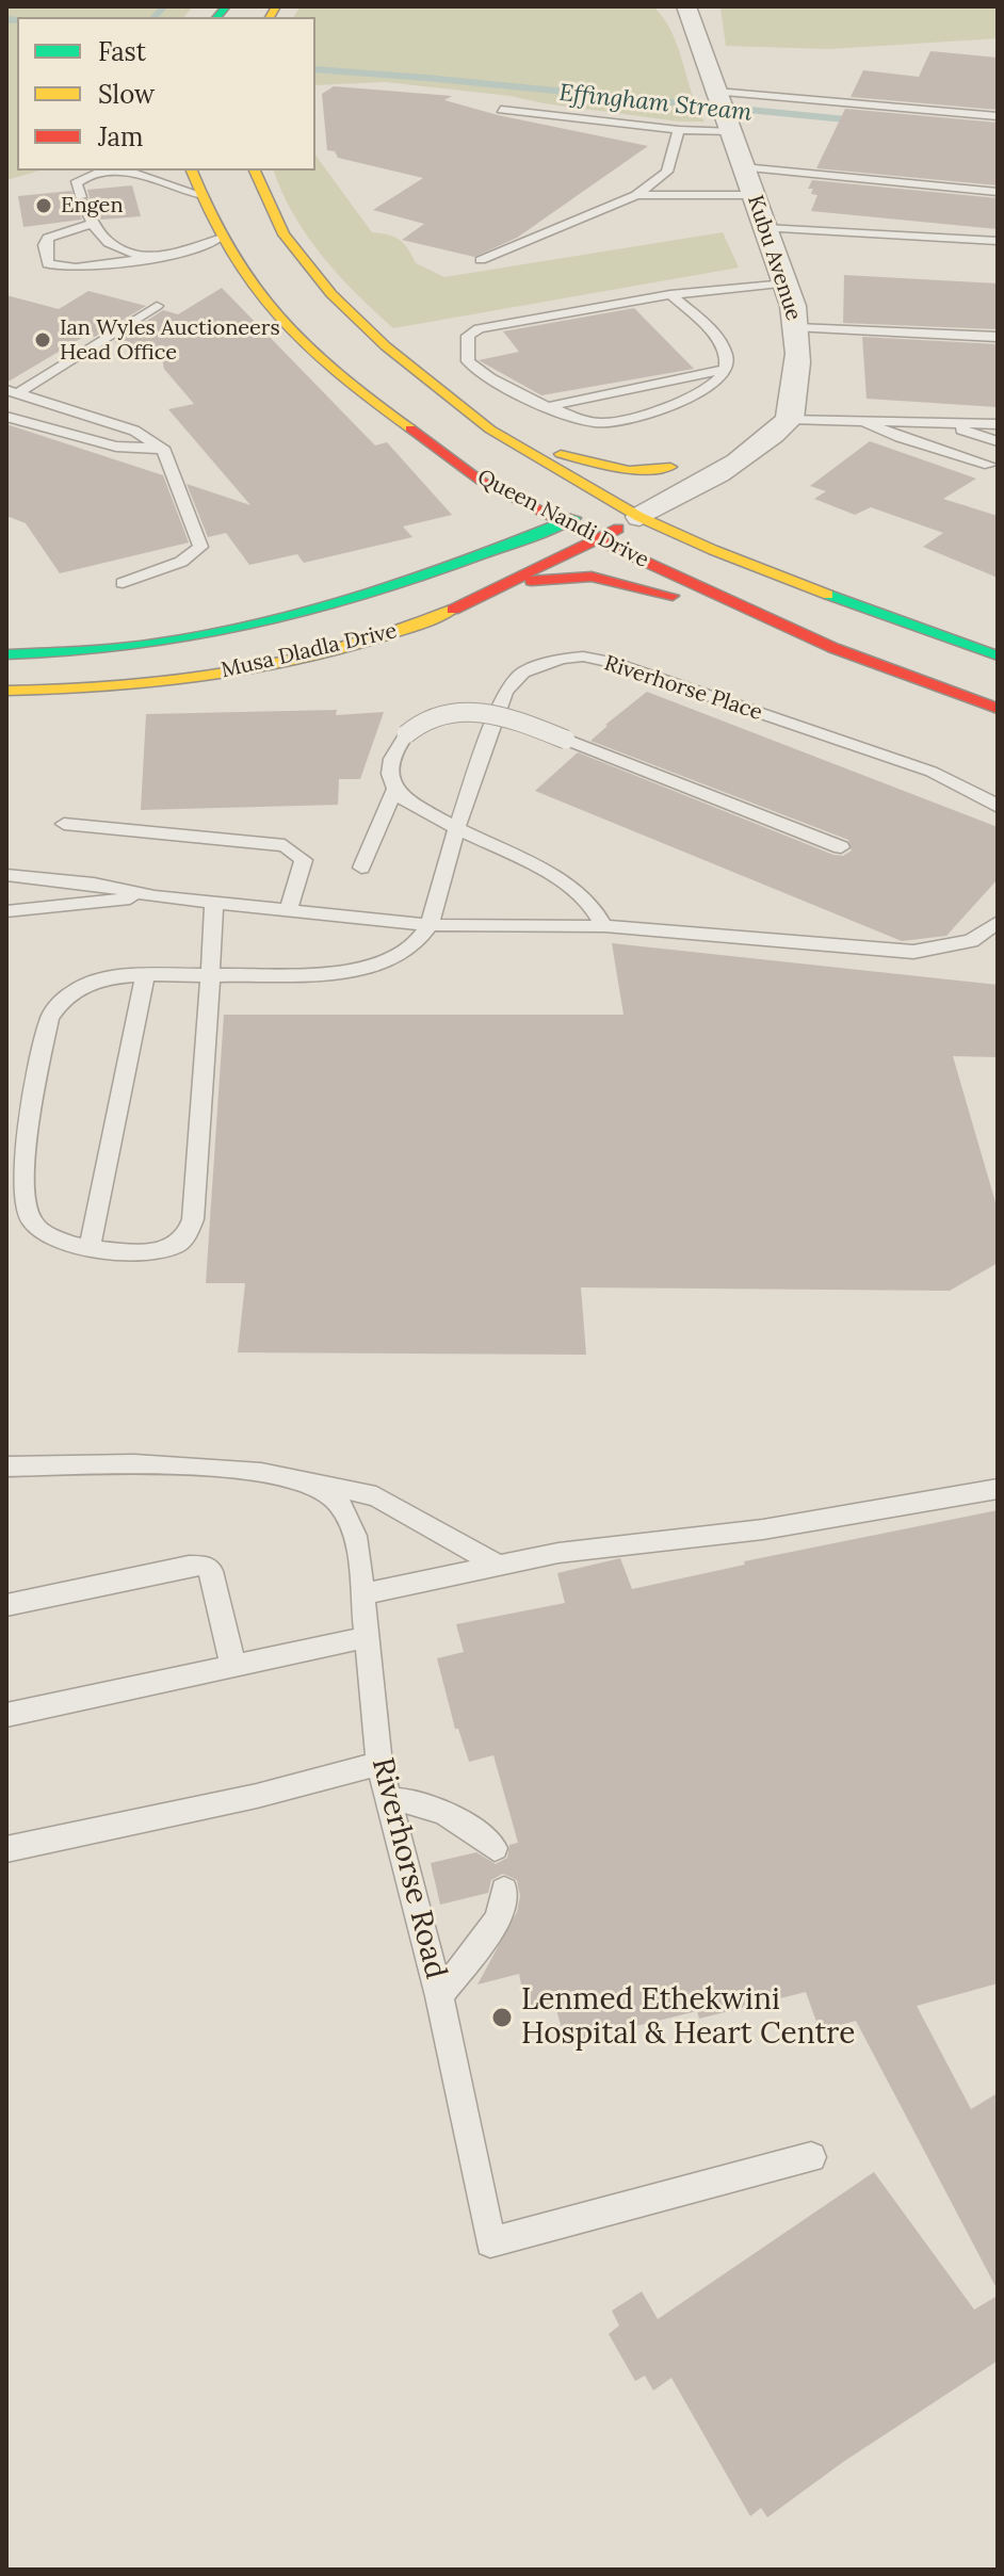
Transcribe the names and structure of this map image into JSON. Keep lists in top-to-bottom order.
{
  "streets": {
    "main road": ["Queen Nandi Drive", "Musa Dladla Drive"],
    "street": ["Kubu Avenue"],
    "lane": ["Riverhorse Place", "Riverhorse Road"]
  },
  "crossings": [
    ["Queen Nandi Drive", "Musa Dladla Drive"]
  ],
  "water": ["Effingham Stream"],
  "places": ["Engen", "Ian Wyles Auctioneers Head Office", "Lenmed Ethekwini Hospital & Heart Centre"],
  "legend": ["Fast", "Slow", "Jam"]
}
